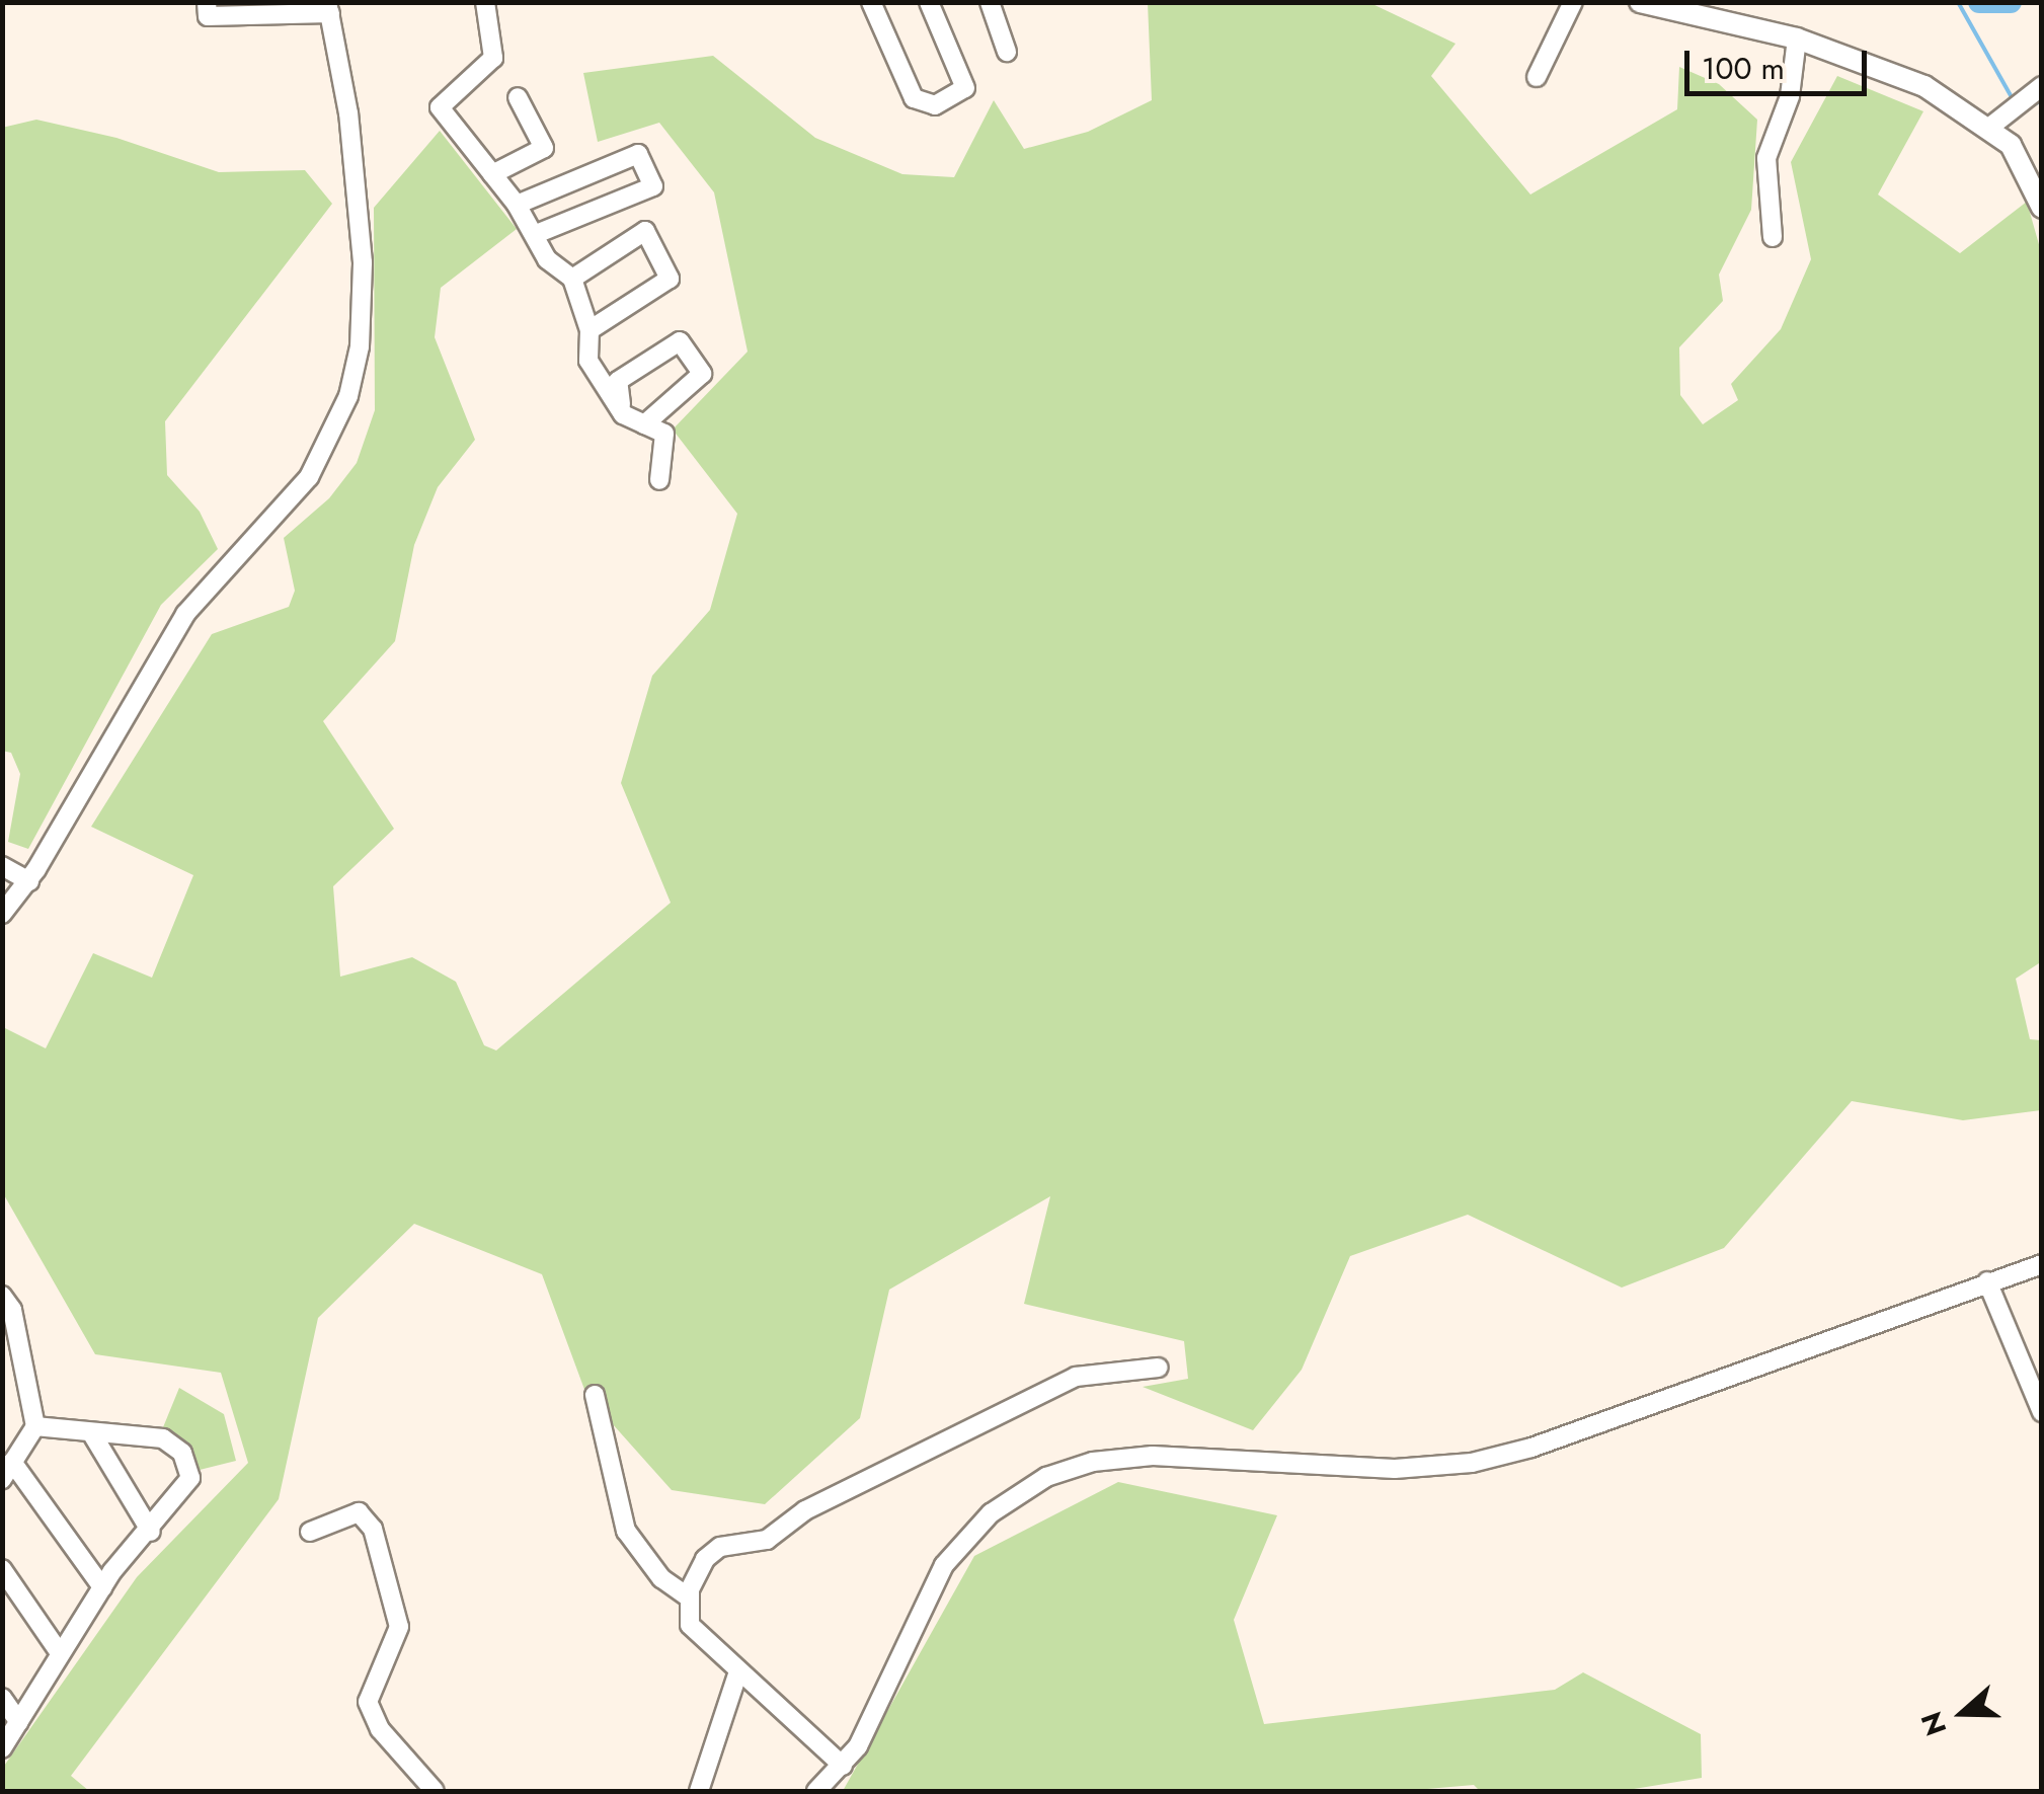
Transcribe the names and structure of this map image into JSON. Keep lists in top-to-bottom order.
{
  "scale_bar": "100 m",
  "north": "left"
}
